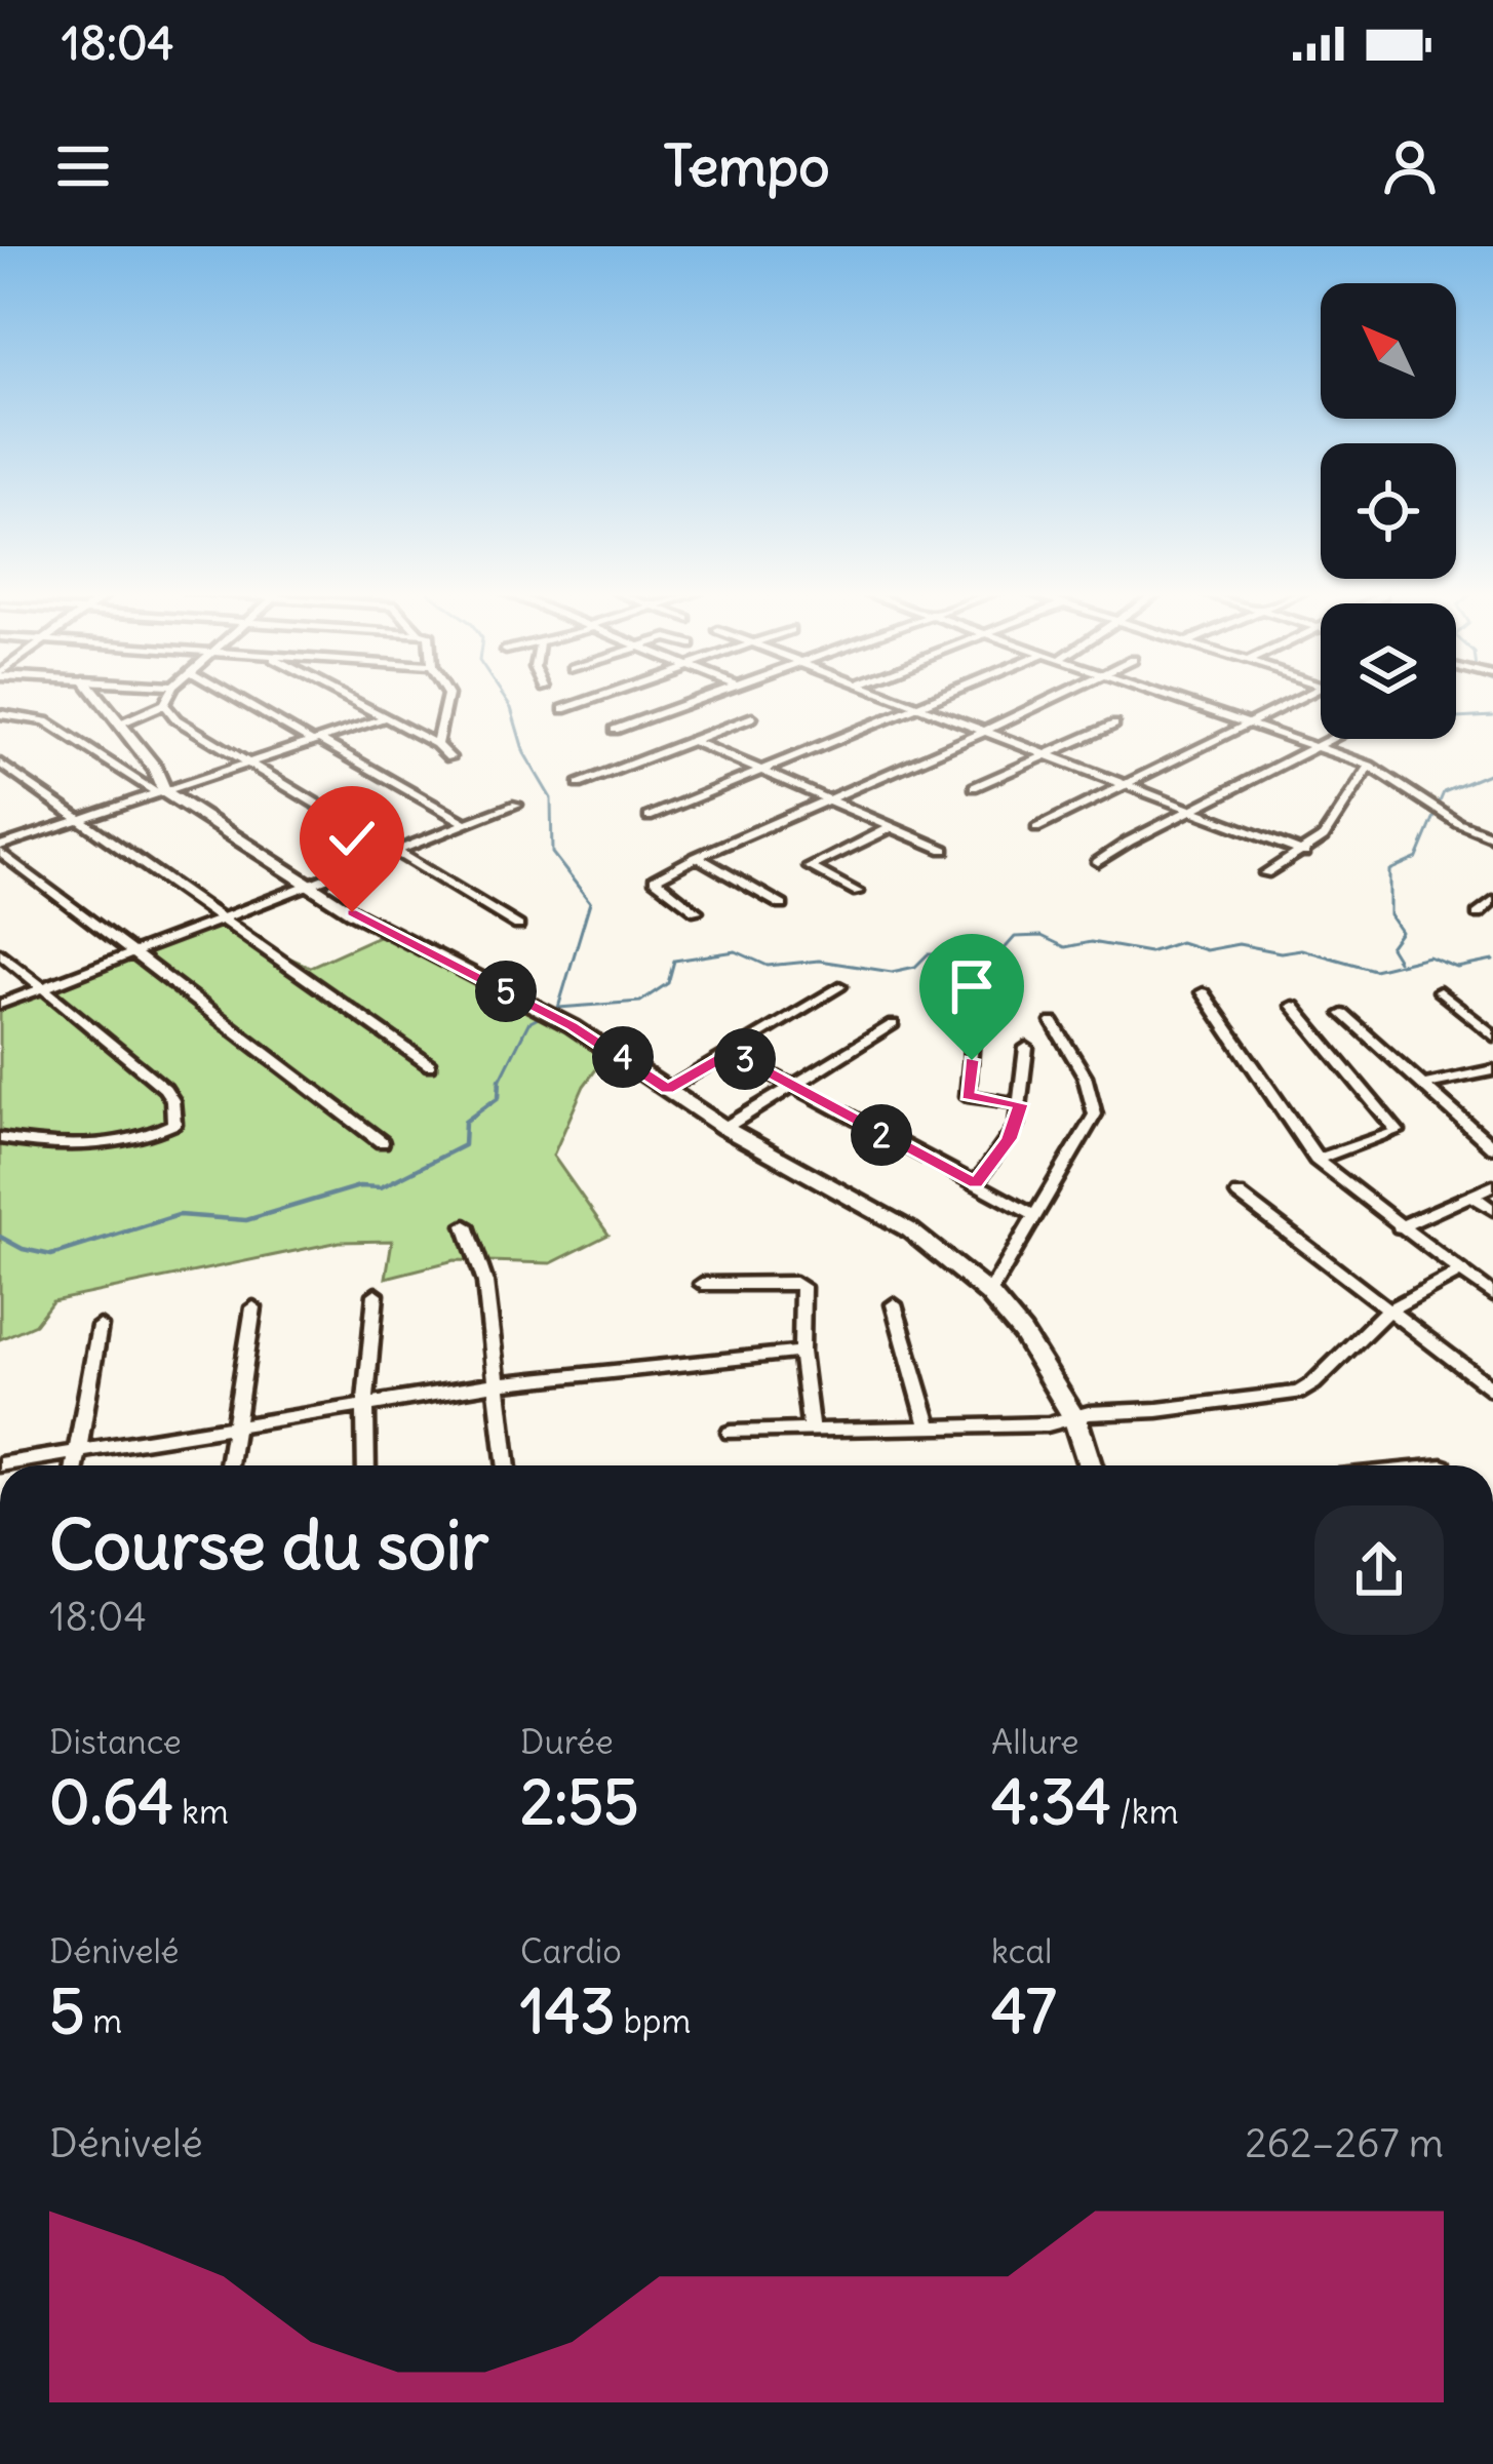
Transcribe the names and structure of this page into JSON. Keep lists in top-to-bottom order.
{
  "north": "top left",
  "page": {
    "status": "18:04",
    "header": "Tempo",
    "pins": [
      "5",
      "4",
      "3",
      "2"
    ],
    "heading": ["Course du soir", "18:04"],
    "stats": [
      ["Distance", "0.64 km"],
      ["Durée", "2:55"],
      ["Allure", "4:34 /km"],
      ["Dénivelé", "5 m"],
      ["Cardio", "143 bpm"],
      ["kcal", "47"]
    ],
    "chart": ["Dénivelé", "262–267 m"]
  }
}
